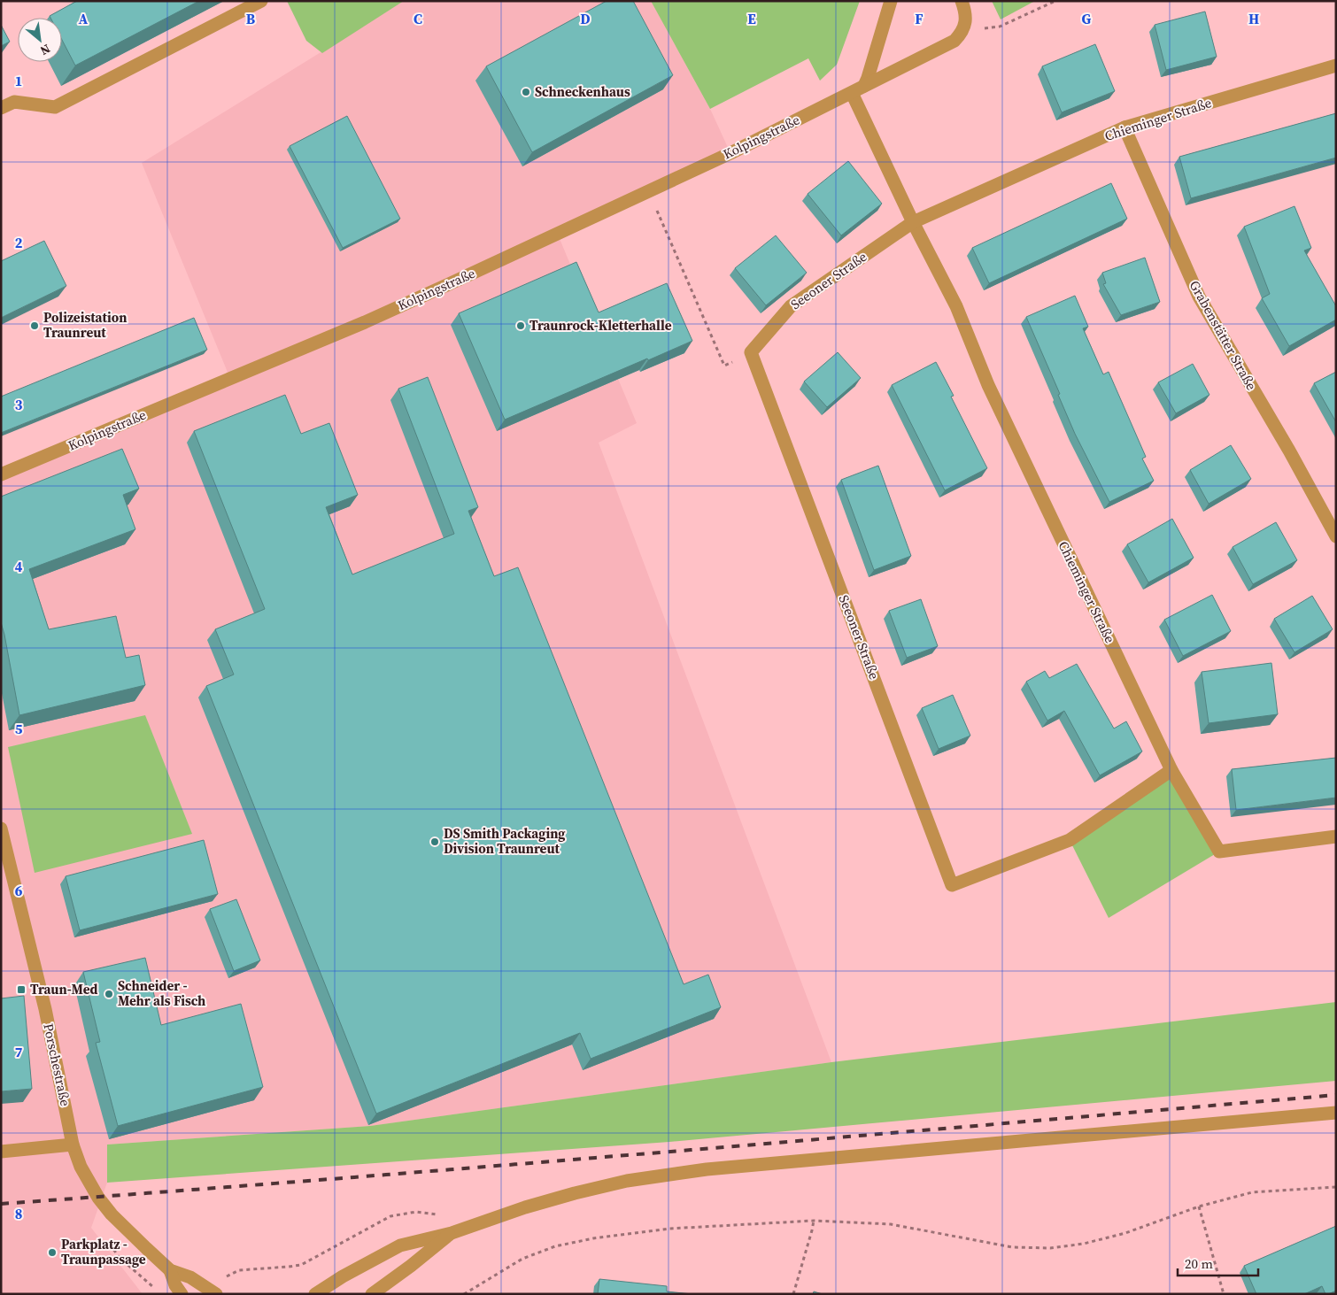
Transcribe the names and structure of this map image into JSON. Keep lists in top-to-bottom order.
{
  "streets": {
    "street": [
      "Chieminger Straße",
      "Kolpingstraße",
      "Seeoner Straße",
      "Grabenstätter Straße",
      "Porschestraße"
    ]
  },
  "crossings": [
    ["Chieminger Straße", "Kolpingstraße"],
    ["Chieminger Straße", "Seeoner Straße"],
    ["Chieminger Straße", "Grabenstätter Straße"]
  ],
  "places": {
    "other": [
      "Schneckenhaus",
      "Polizeistation Traunreut",
      "Traunrock-Kletterhalle",
      "DS Smith Packaging Division Traunreut",
      "Schneider - Mehr als Fisch",
      "Parkplatz - Traunpassage"
    ],
    "transit": ["Traun-Med"]
  },
  "scale_bar": "20 m",
  "north": "bottom right",
  "grid": {
    "columns": [
      "A",
      "B",
      "C",
      "D",
      "E",
      "F",
      "G",
      "H"
    ],
    "rows": [
      "1",
      "2",
      "3",
      "4",
      "5",
      "6",
      "7",
      "8"
    ]
  }
}
